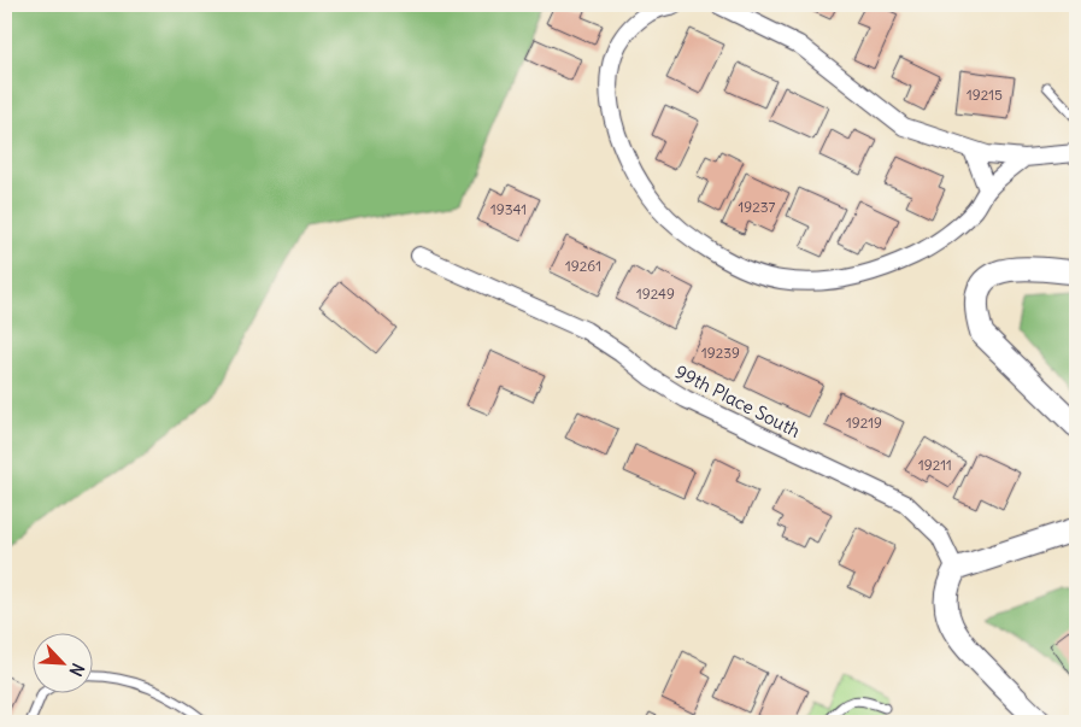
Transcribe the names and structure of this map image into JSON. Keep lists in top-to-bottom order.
{
  "streets": {
    "street": ["99th Place South"]
  },
  "house_numbers": [
    "19215",
    "19237",
    "19341",
    "19261",
    "19249",
    "19239",
    "19219",
    "19211"
  ],
  "north": "bottom right"
}
